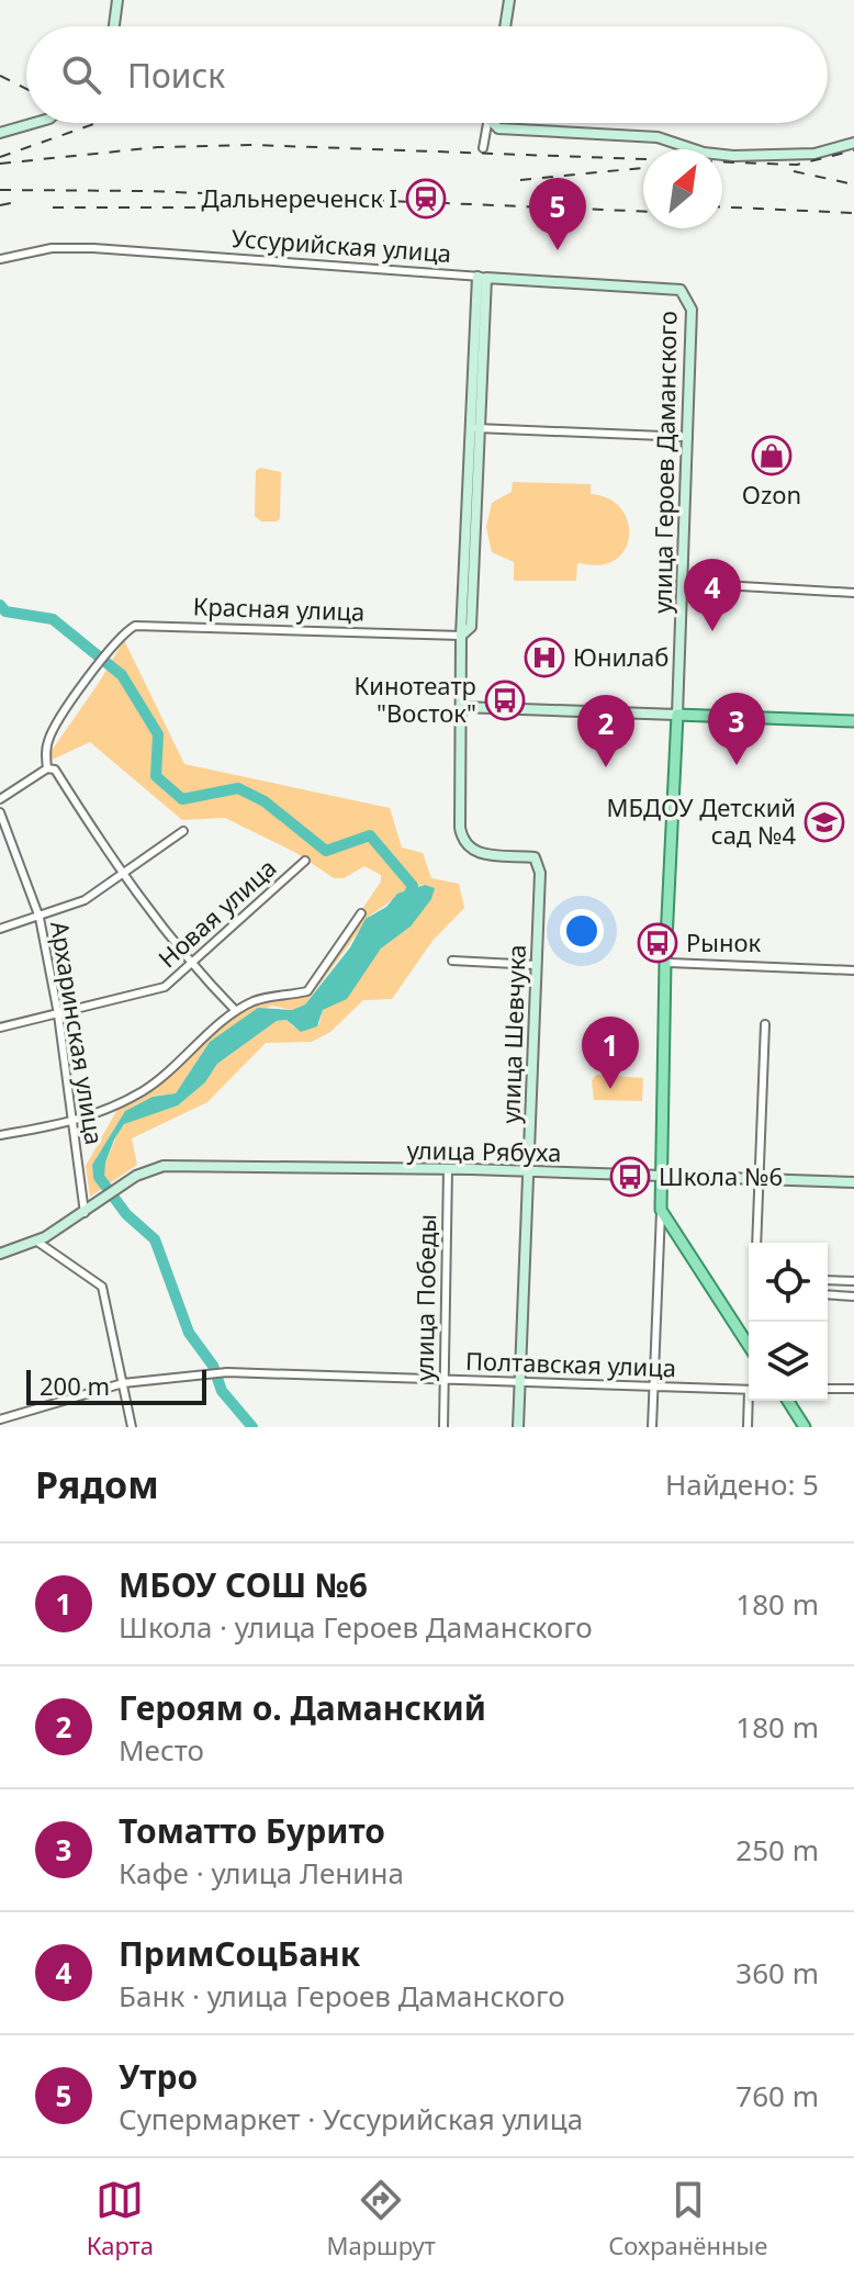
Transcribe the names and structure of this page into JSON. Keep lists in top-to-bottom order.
{
  "streets": {
    "main road": [
      "Уссурийская улица",
      "улица Героев Даманского",
      "улица Шевчука",
      "улица Рябуха"
    ],
    "street": [
      "Красная улица",
      "Новая улица",
      "Архаринская улица",
      "улица Победы",
      "Полтавская улица"
    ]
  },
  "crossings": [
    ["Уссурийская улица", "улица Героев Даманского"],
    ["улица Героев Даманского", "улица Рябуха"],
    ["улица Героев Даманского", "Полтавская улица"],
    ["Новая улица", "Архаринская улица"],
    ["Архаринская улица", "улица Рябуха"],
    ["улица Шевчука", "улица Рябуха"],
    ["улица Шевчука", "Полтавская улица"],
    ["улица Рябуха", "улица Победы"],
    ["улица Победы", "Полтавская улица"]
  ],
  "places": {
    "station": ["Дальнереченск I"],
    "shop": ["Ozon"],
    "hospital": ["Юнилаб"],
    "bus stop": ["Кинотеатр \"Восток\"", "Рынок", "Школа №6"],
    "school or university": ["МБДОУ Детский сад №4"]
  },
  "scale_bar": "200 m",
  "north": "top right",
  "page": {
    "search": "Поиск",
    "pins": [
      "5",
      "4",
      "3",
      "2",
      "1"
    ],
    "scale": "200 m",
    "heading": ["Рядом", "Найдено: 5"],
    "list": [
      {
        "mark": "1",
        "name": "МБОУ СОШ №6",
        "note": "Школа · улица Героев Даманского",
        "value": "180 m"
      },
      {
        "mark": "2",
        "name": "Героям о. Даманский",
        "note": "Место",
        "value": "180 m"
      },
      {
        "mark": "3",
        "name": "Томатто Бурито",
        "note": "Кафе · улица Ленина",
        "value": "250 m"
      },
      {
        "mark": "4",
        "name": "ПримСоцБанк",
        "note": "Банк · улица Героев Даманского",
        "value": "360 m"
      },
      {
        "mark": "5",
        "name": "Утро",
        "note": "Супермаркет · Уссурийская улица",
        "value": "760 m"
      }
    ],
    "nav": ["Карта", "Маршрут", "Сохранённые"]
  }
}
